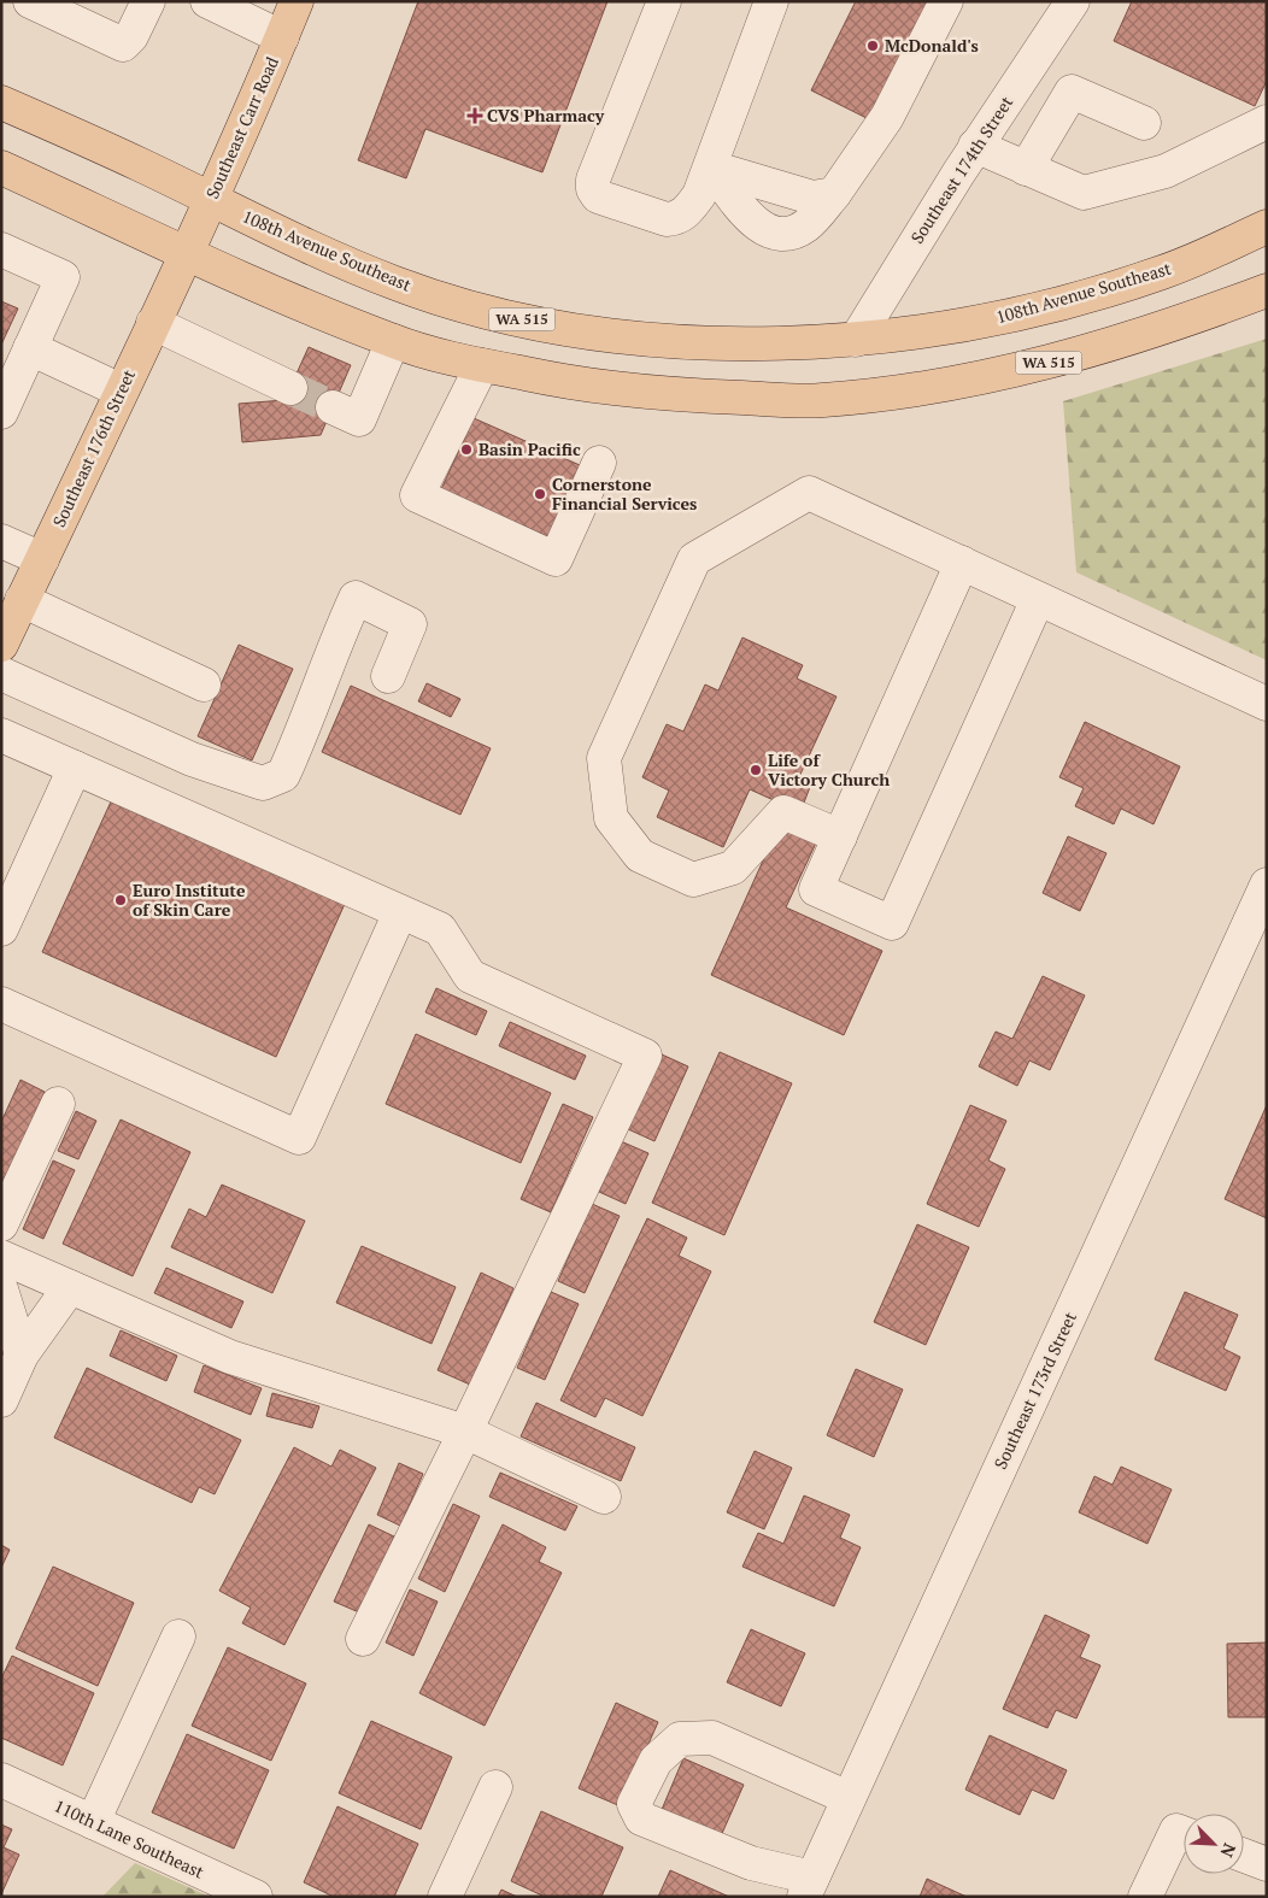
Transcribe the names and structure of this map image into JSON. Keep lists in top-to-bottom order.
{
  "streets": {
    "main road": [
      "Southeast Carr Road",
      "108th Avenue Southeast",
      "WA 515",
      "Southeast 176th Street"
    ],
    "street": ["Southeast 174th Street", "Southeast 173rd Street", "110th Lane Southeast"]
  },
  "crossings": [
    ["Southeast Carr Road", "108th Avenue Southeast"],
    ["Southeast Carr Road", "WA 515"],
    ["Southeast Carr Road", "Southeast 176th Street"],
    ["Southeast 174th Street", "108th Avenue Southeast"],
    ["WA 515", "Southeast 176th Street"]
  ],
  "places": {
    "other": [
      "McDonald's",
      "Basin Pacific",
      "Cornerstone Financial Services",
      "Life of Victory Church",
      "Euro Institute of Skin Care"
    ],
    "health": ["CVS Pharmacy"]
  },
  "north": "bottom right"
}
